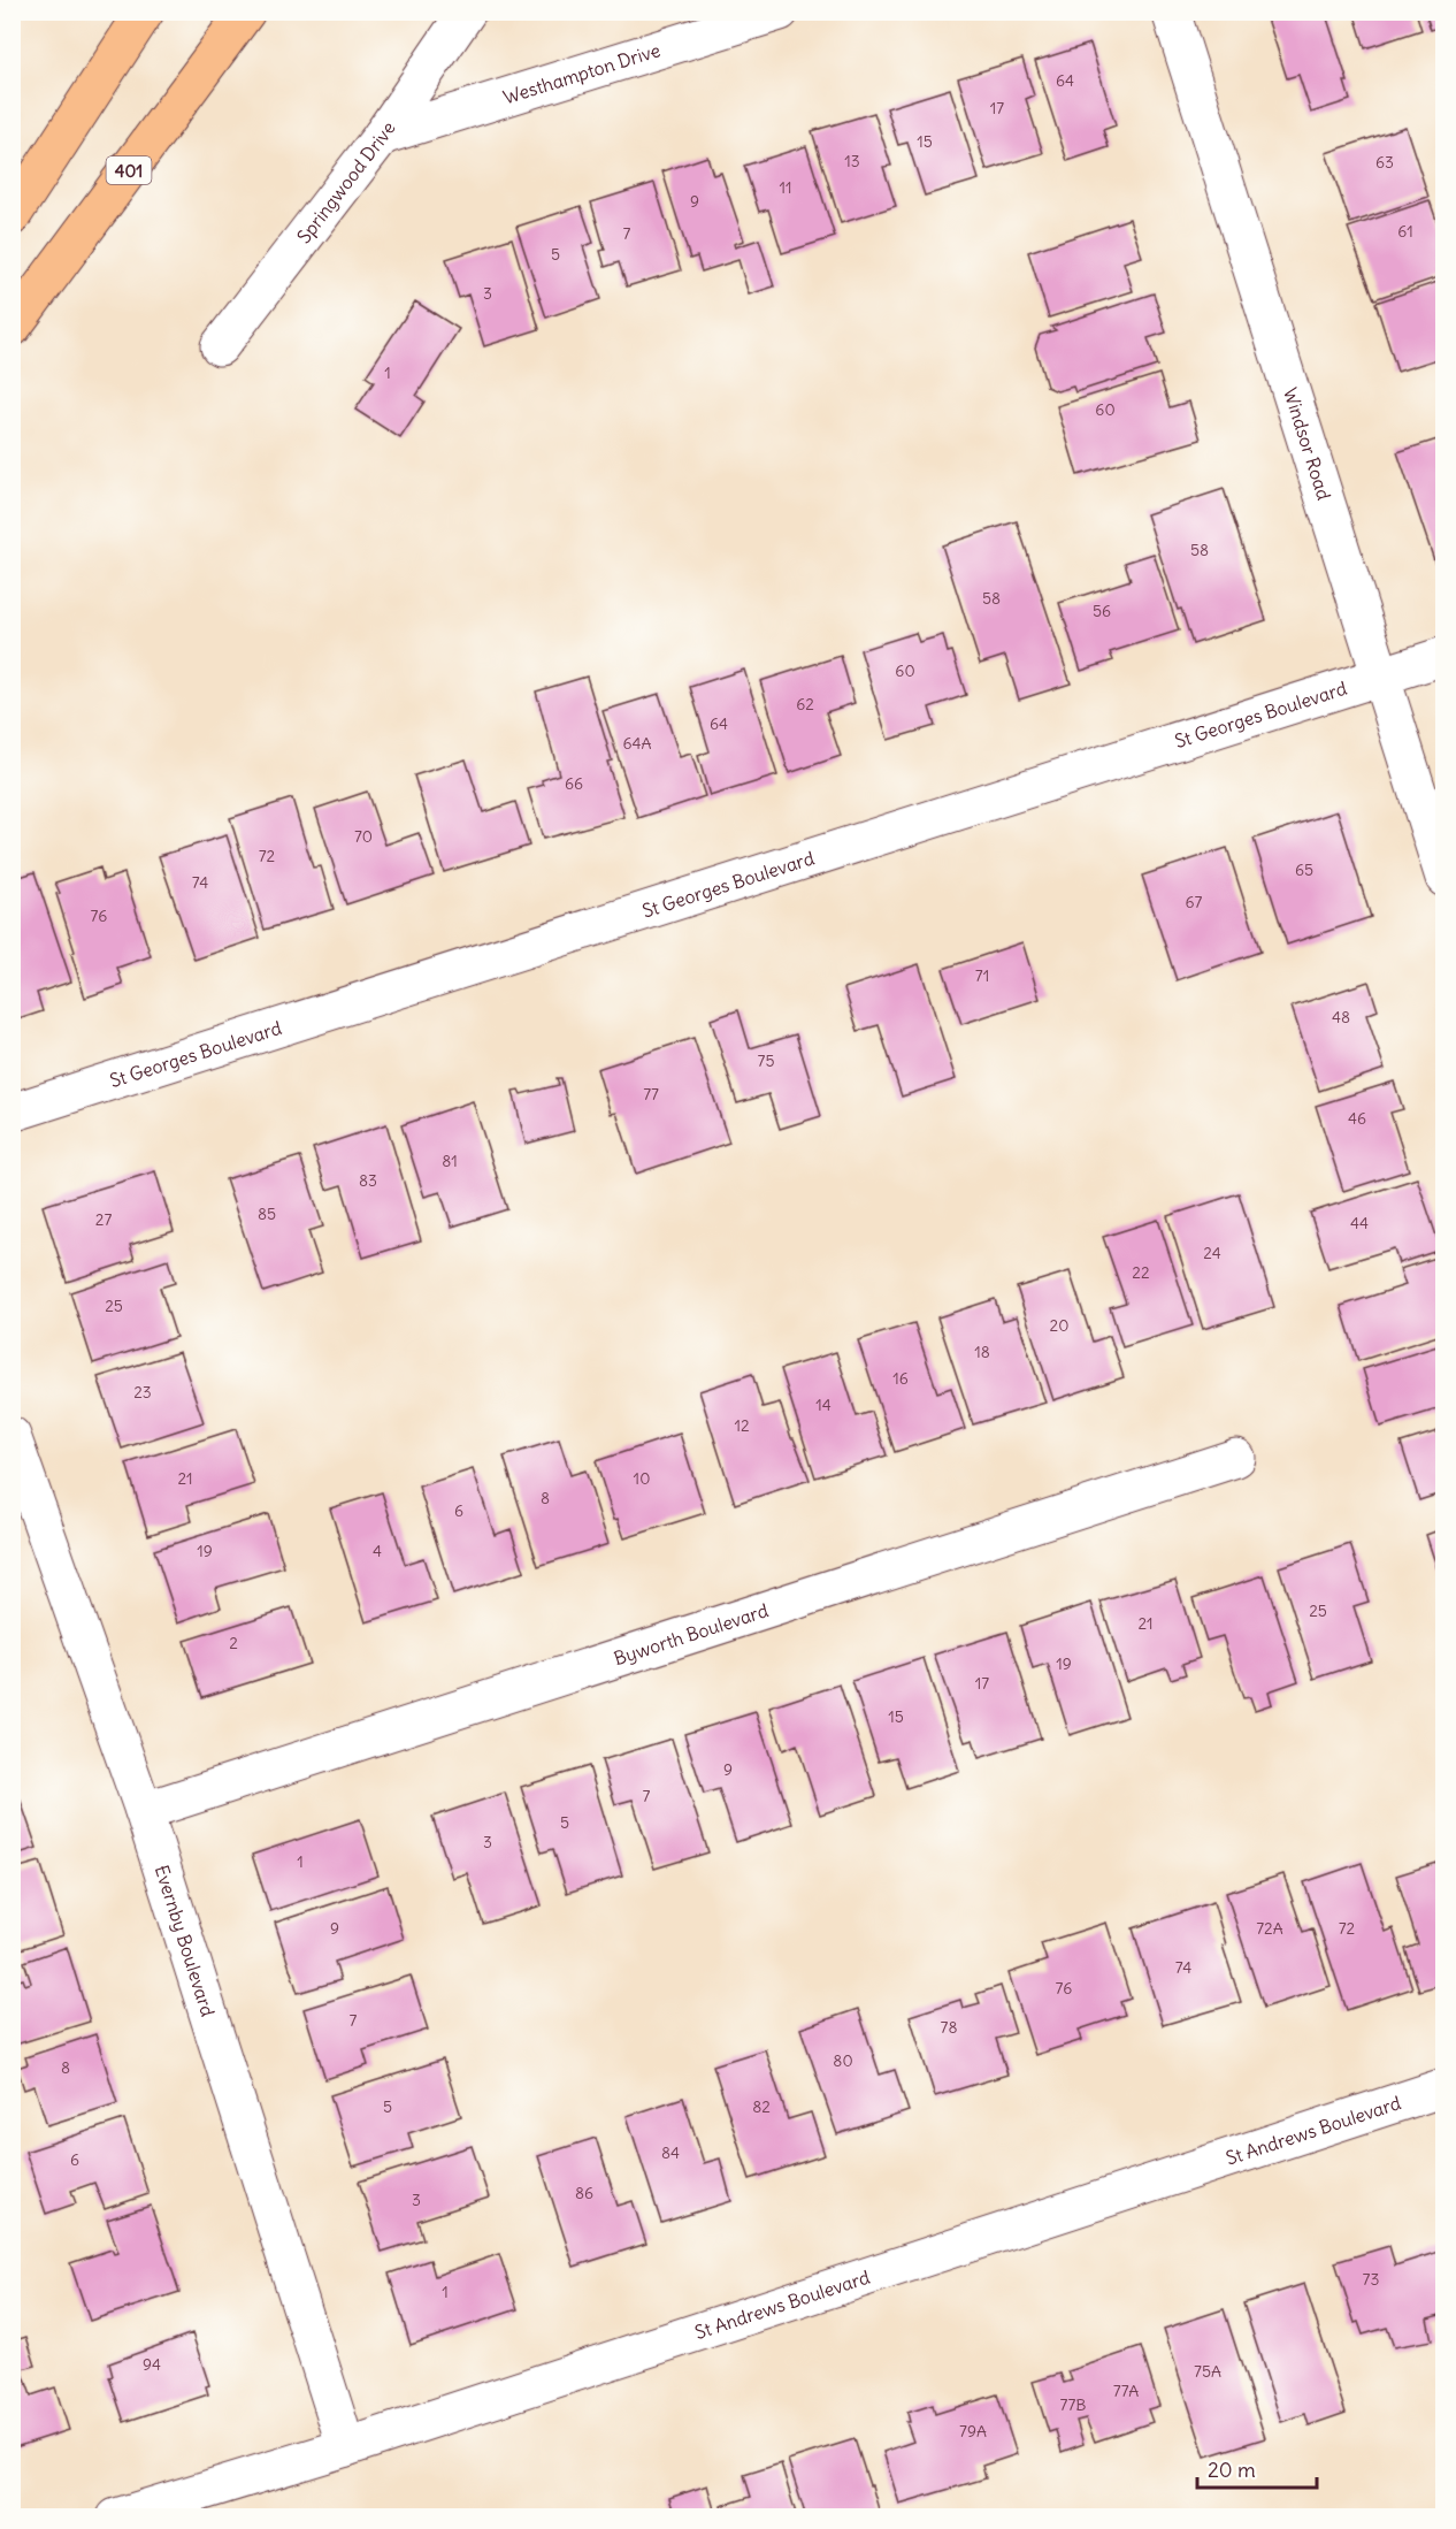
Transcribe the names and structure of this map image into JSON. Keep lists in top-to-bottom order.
{
  "streets": {
    "highway": ["401"],
    "street": [
      "Westhampton Drive",
      "Springwood Drive",
      "Windsor Road",
      "St Georges Boulevard",
      "Byworth Boulevard",
      "Evernby Boulevard",
      "St Andrews Boulevard"
    ]
  },
  "crossings": [
    ["Westhampton Drive", "Springwood Drive"],
    ["Windsor Road", "St Georges Boulevard"],
    ["Byworth Boulevard", "Evernby Boulevard"],
    ["Evernby Boulevard", "St Andrews Boulevard"]
  ],
  "house_numbers": [
    "64",
    "17",
    "15",
    "13",
    "63",
    "11",
    "9",
    "61",
    "7",
    "5",
    "3",
    "1",
    "60",
    "58",
    "58",
    "56",
    "60",
    "62",
    "64",
    "64A",
    "66",
    "70",
    "72",
    "65",
    "74",
    "67",
    "76",
    "71",
    "48",
    "75",
    "77",
    "46",
    "81",
    "83",
    "85",
    "27",
    "44",
    "24",
    "22",
    "25",
    "20",
    "18",
    "16",
    "23",
    "14",
    "12",
    "21",
    "10",
    "8",
    "6",
    "19",
    "4",
    "25",
    "21",
    "2",
    "19",
    "17",
    "15",
    "9",
    "7",
    "5",
    "3",
    "1",
    "9",
    "72A",
    "72",
    "74",
    "76",
    "7",
    "78",
    "80",
    "8",
    "5",
    "82",
    "84",
    "6",
    "86",
    "3",
    "73",
    "1",
    "94",
    "75A",
    "77A",
    "77B",
    "79A"
  ],
  "scale_bar": "20 m"
}
